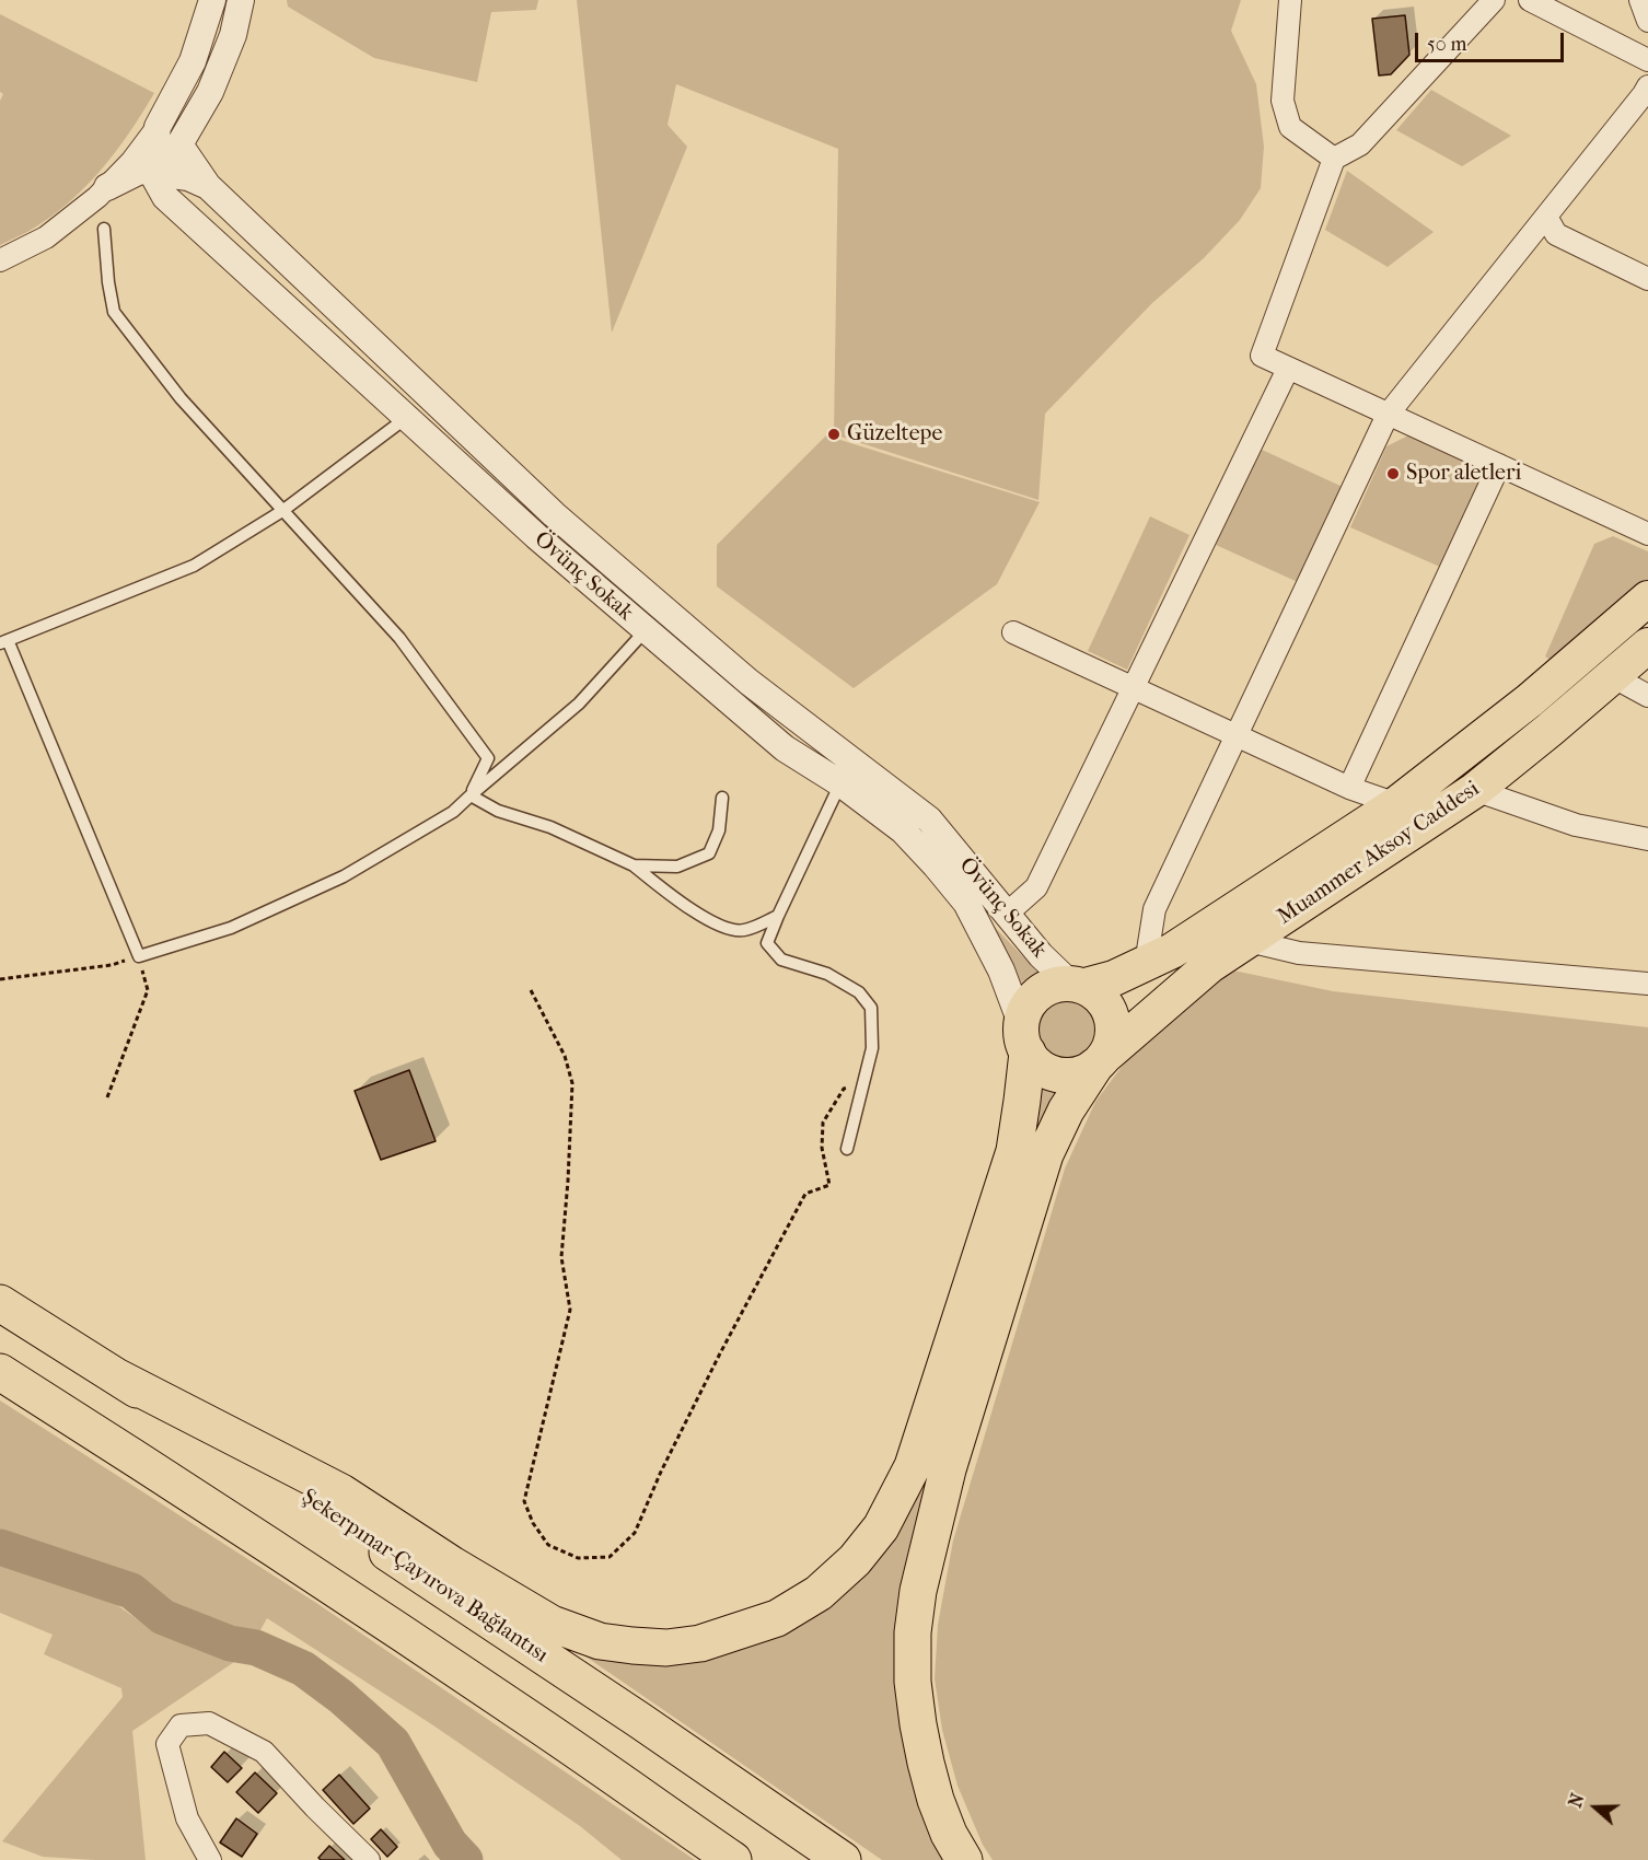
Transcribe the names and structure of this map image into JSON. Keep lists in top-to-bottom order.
{
  "streets": {
    "highway": ["Şekerpınar-Çayırova Bağlantısı"],
    "main road": ["Muammer Aksoy Caddesi"],
    "street": ["Övünç Sokak"]
  },
  "crossings": [
    ["Övünç Sokak", "Muammer Aksoy Caddesi"]
  ],
  "places": ["Güzeltepe", "Spor aletleri"],
  "scale_bar": "50 m",
  "north": "left"
}
